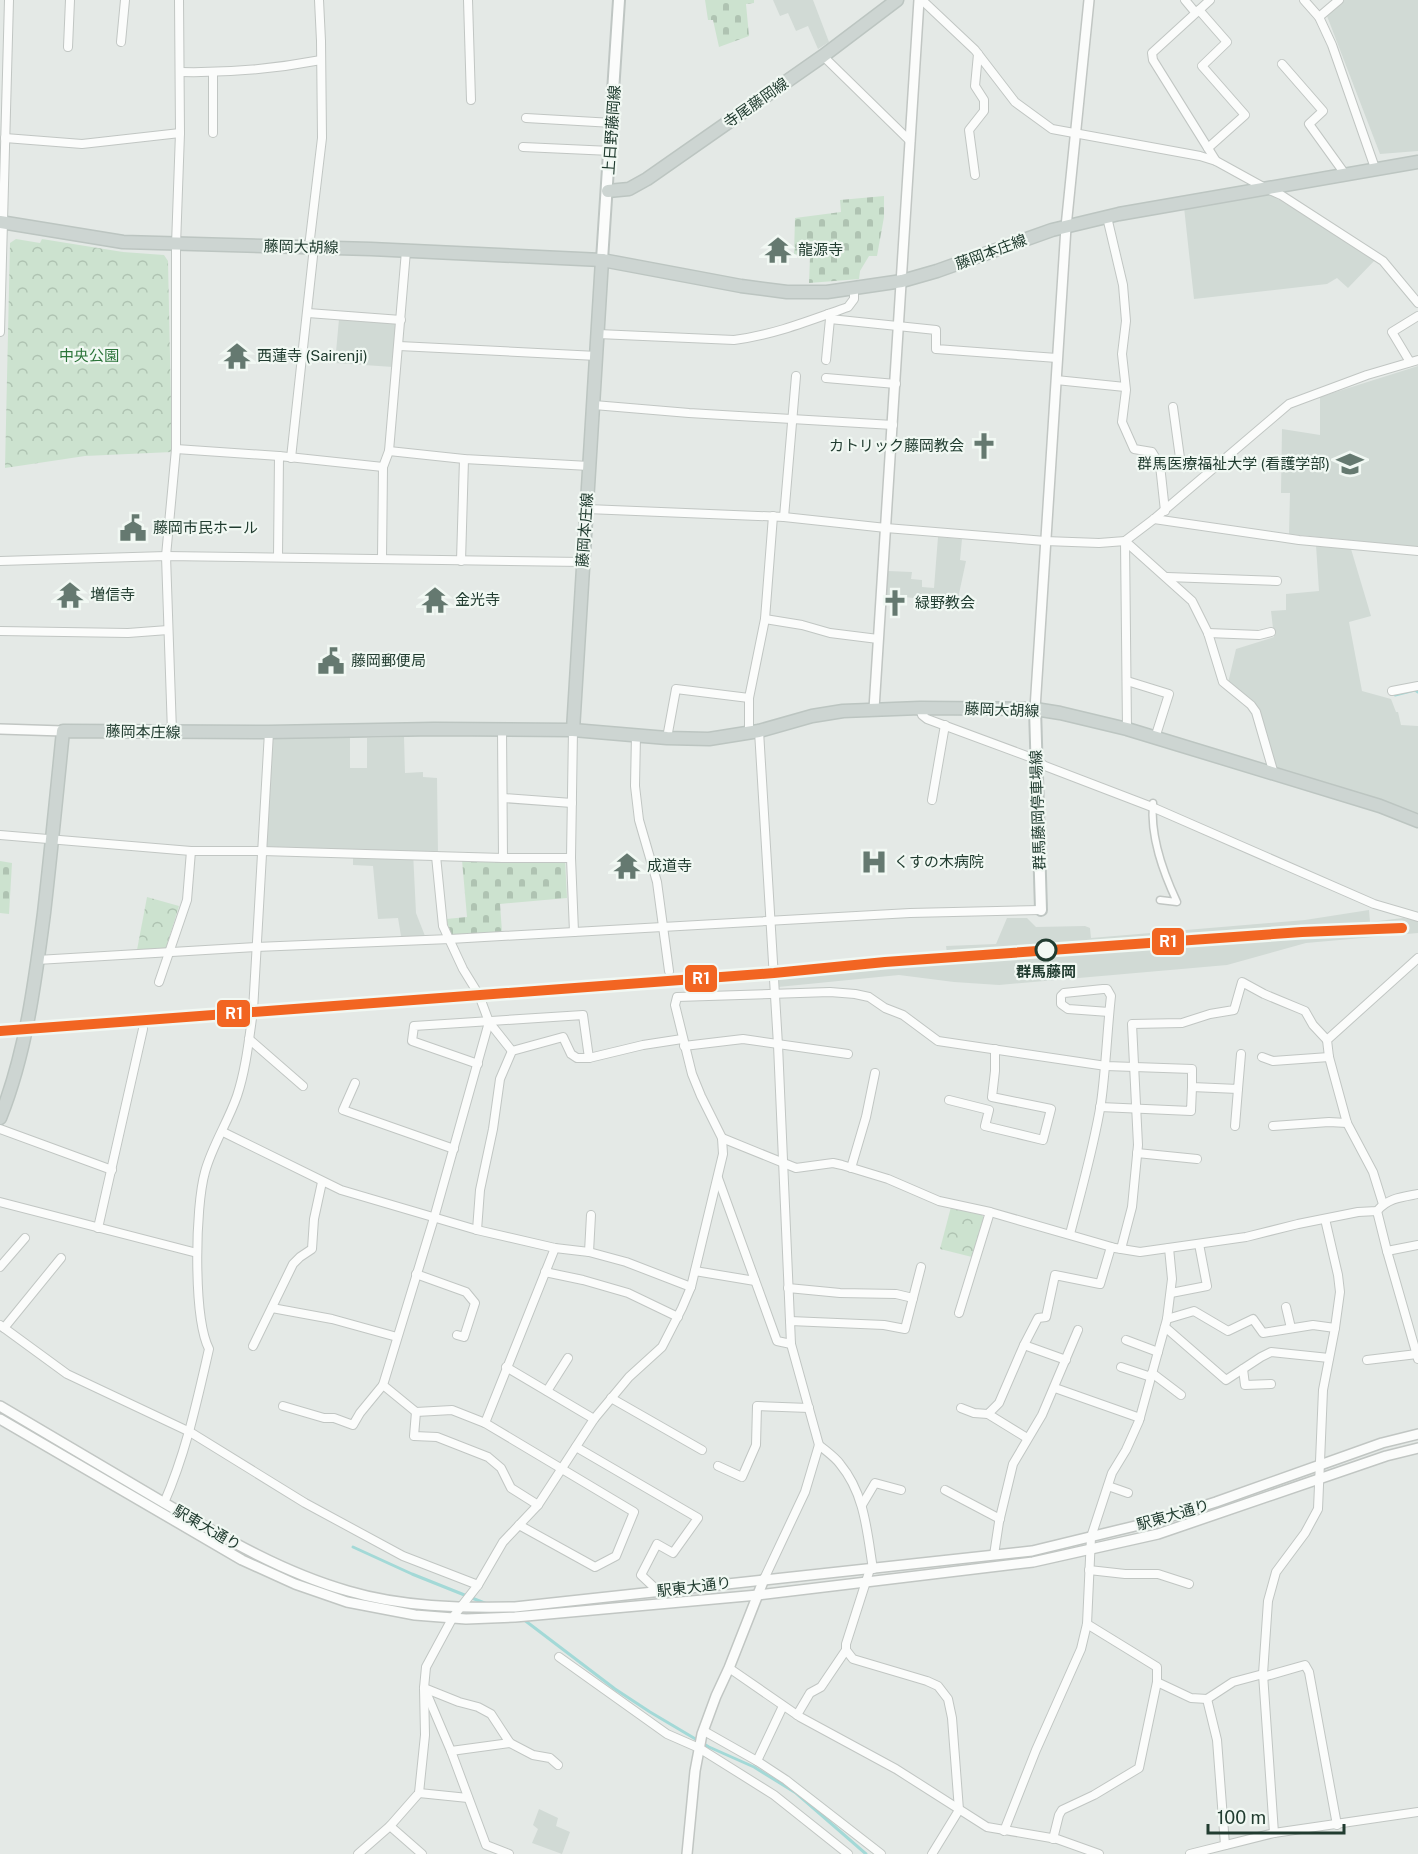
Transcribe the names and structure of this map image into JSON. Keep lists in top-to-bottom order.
{
  "streets": {
    "main road": [
      "寺尾藤岡線",
      "上日野藤岡線",
      "藤岡大胡線",
      "藤岡本庄線",
      "群馬藤岡停車場線"
    ],
    "street": ["駅東大通り"]
  },
  "crossings": [
    ["寺尾藤岡線", "上日野藤岡線"],
    ["上日野藤岡線", "藤岡大胡線"],
    ["上日野藤岡線", "藤岡本庄線"],
    ["藤岡大胡線", "藤岡本庄線"],
    ["藤岡大胡線", "群馬藤岡停車場線"]
  ],
  "parks": ["中央公園"],
  "places": {
    "temple": [
      "龍源寺",
      "西蓮寺 (Sairenji)",
      "増信寺",
      "金光寺",
      "成道寺"
    ],
    "church": ["カトリック藤岡教会", "緑野教会"],
    "school or university": ["群馬医療福祉大学 (看護学部)"],
    "public building": ["藤岡市民ホール", "藤岡郵便局"],
    "hospital": ["くすの木病院"],
    "other": ["群馬藤岡"]
  },
  "lines": ["transit line R1"],
  "scale_bar": "100 m"
}
